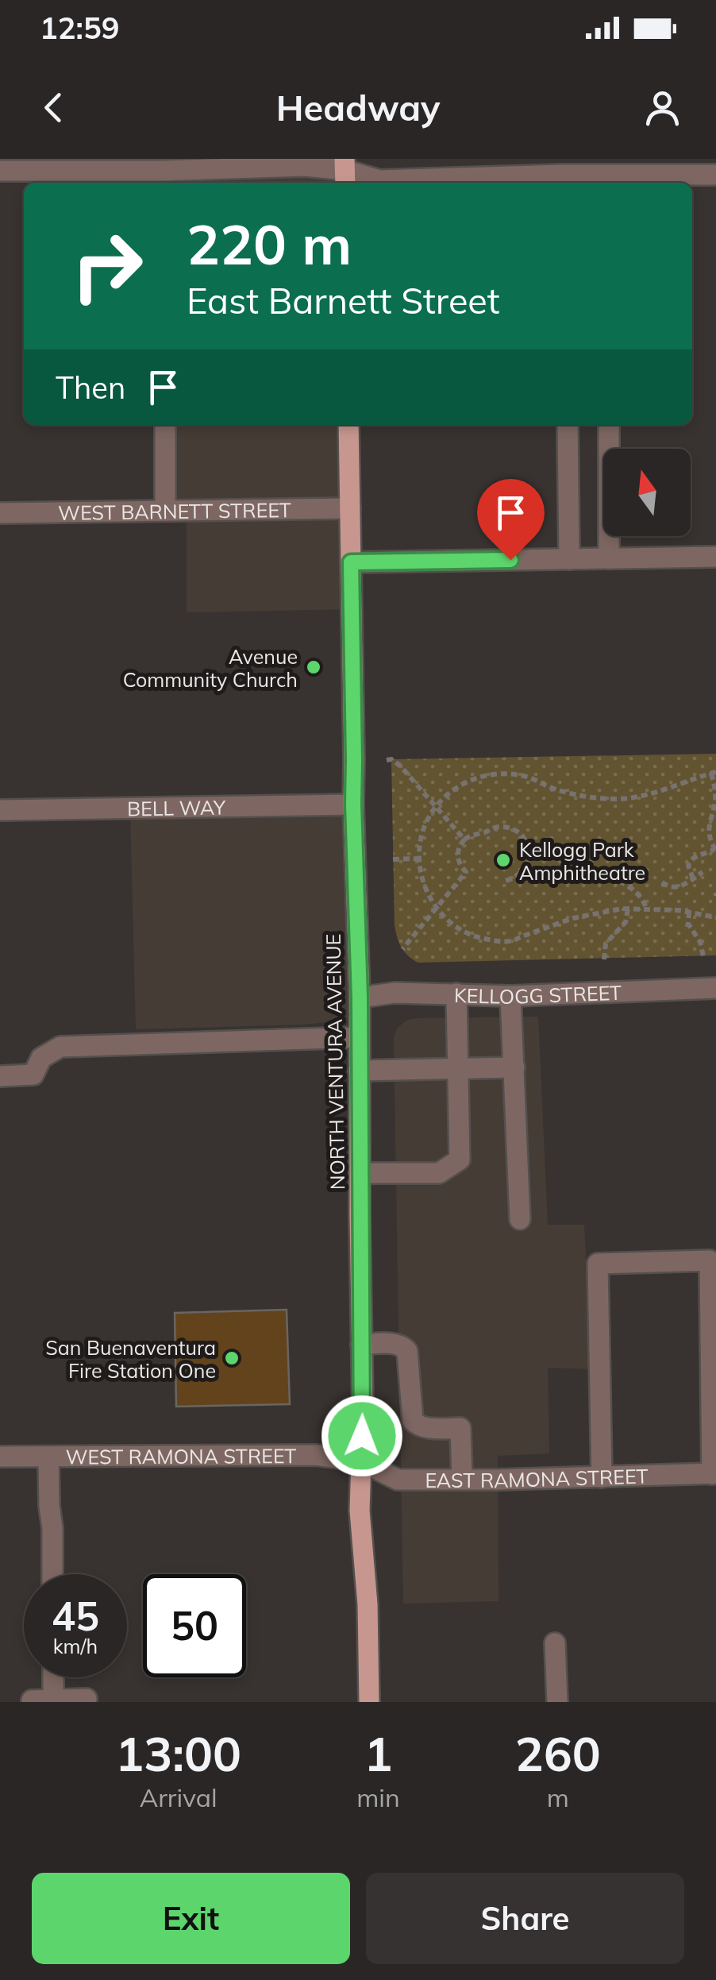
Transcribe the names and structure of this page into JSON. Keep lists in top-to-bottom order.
{
  "streets": {
    "main road": ["NORTH VENTURA AVENUE"],
    "street": [
      "WEST BARNETT STREET",
      "BELL WAY",
      "KELLOGG STREET",
      "WEST RAMONA STREET",
      "EAST RAMONA STREET"
    ]
  },
  "crossings": [
    ["WEST BARNETT STREET", "NORTH VENTURA AVENUE"],
    ["BELL WAY", "NORTH VENTURA AVENUE"],
    ["KELLOGG STREET", "NORTH VENTURA AVENUE"],
    ["NORTH VENTURA AVENUE", "WEST RAMONA STREET"],
    ["NORTH VENTURA AVENUE", "EAST RAMONA STREET"],
    ["WEST RAMONA STREET", "EAST RAMONA STREET"]
  ],
  "places": ["Avenue Community Church", "Kellogg Park Amphitheatre", "San Buenaventura Fire Station One"],
  "north": "top",
  "page": {
    "status": "12:59",
    "header": "Headway",
    "turn": ["220 m", "East Barnett Street"],
    "then": "Then",
    "speed": "45 km/h",
    "limit": "50",
    "eta": [
      "13:00",
      "Arrival",
      "1",
      "min",
      "260",
      "m"
    ],
    "buttons": ["Exit", "Share"]
  }
}
